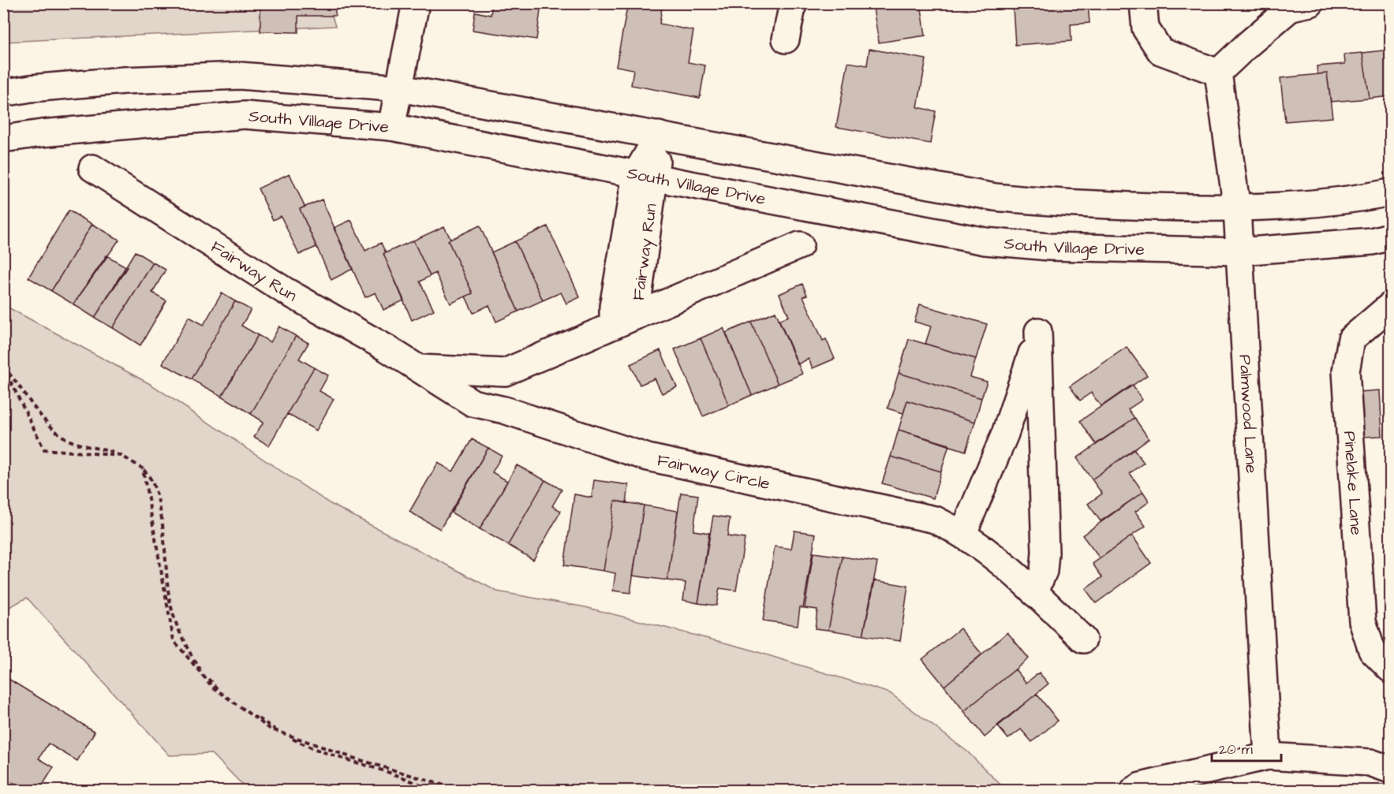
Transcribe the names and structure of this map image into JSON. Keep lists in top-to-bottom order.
{
  "streets": {
    "street": [
      "South Village Drive",
      "Fairway Run",
      "Palmwood Lane",
      "Fairway Circle",
      "Pinelake Lane"
    ]
  },
  "crossings": [
    ["South Village Drive", "Fairway Run"],
    ["South Village Drive", "Palmwood Lane"],
    ["Fairway Run", "Fairway Circle"]
  ],
  "scale_bar": "20 m"
}
